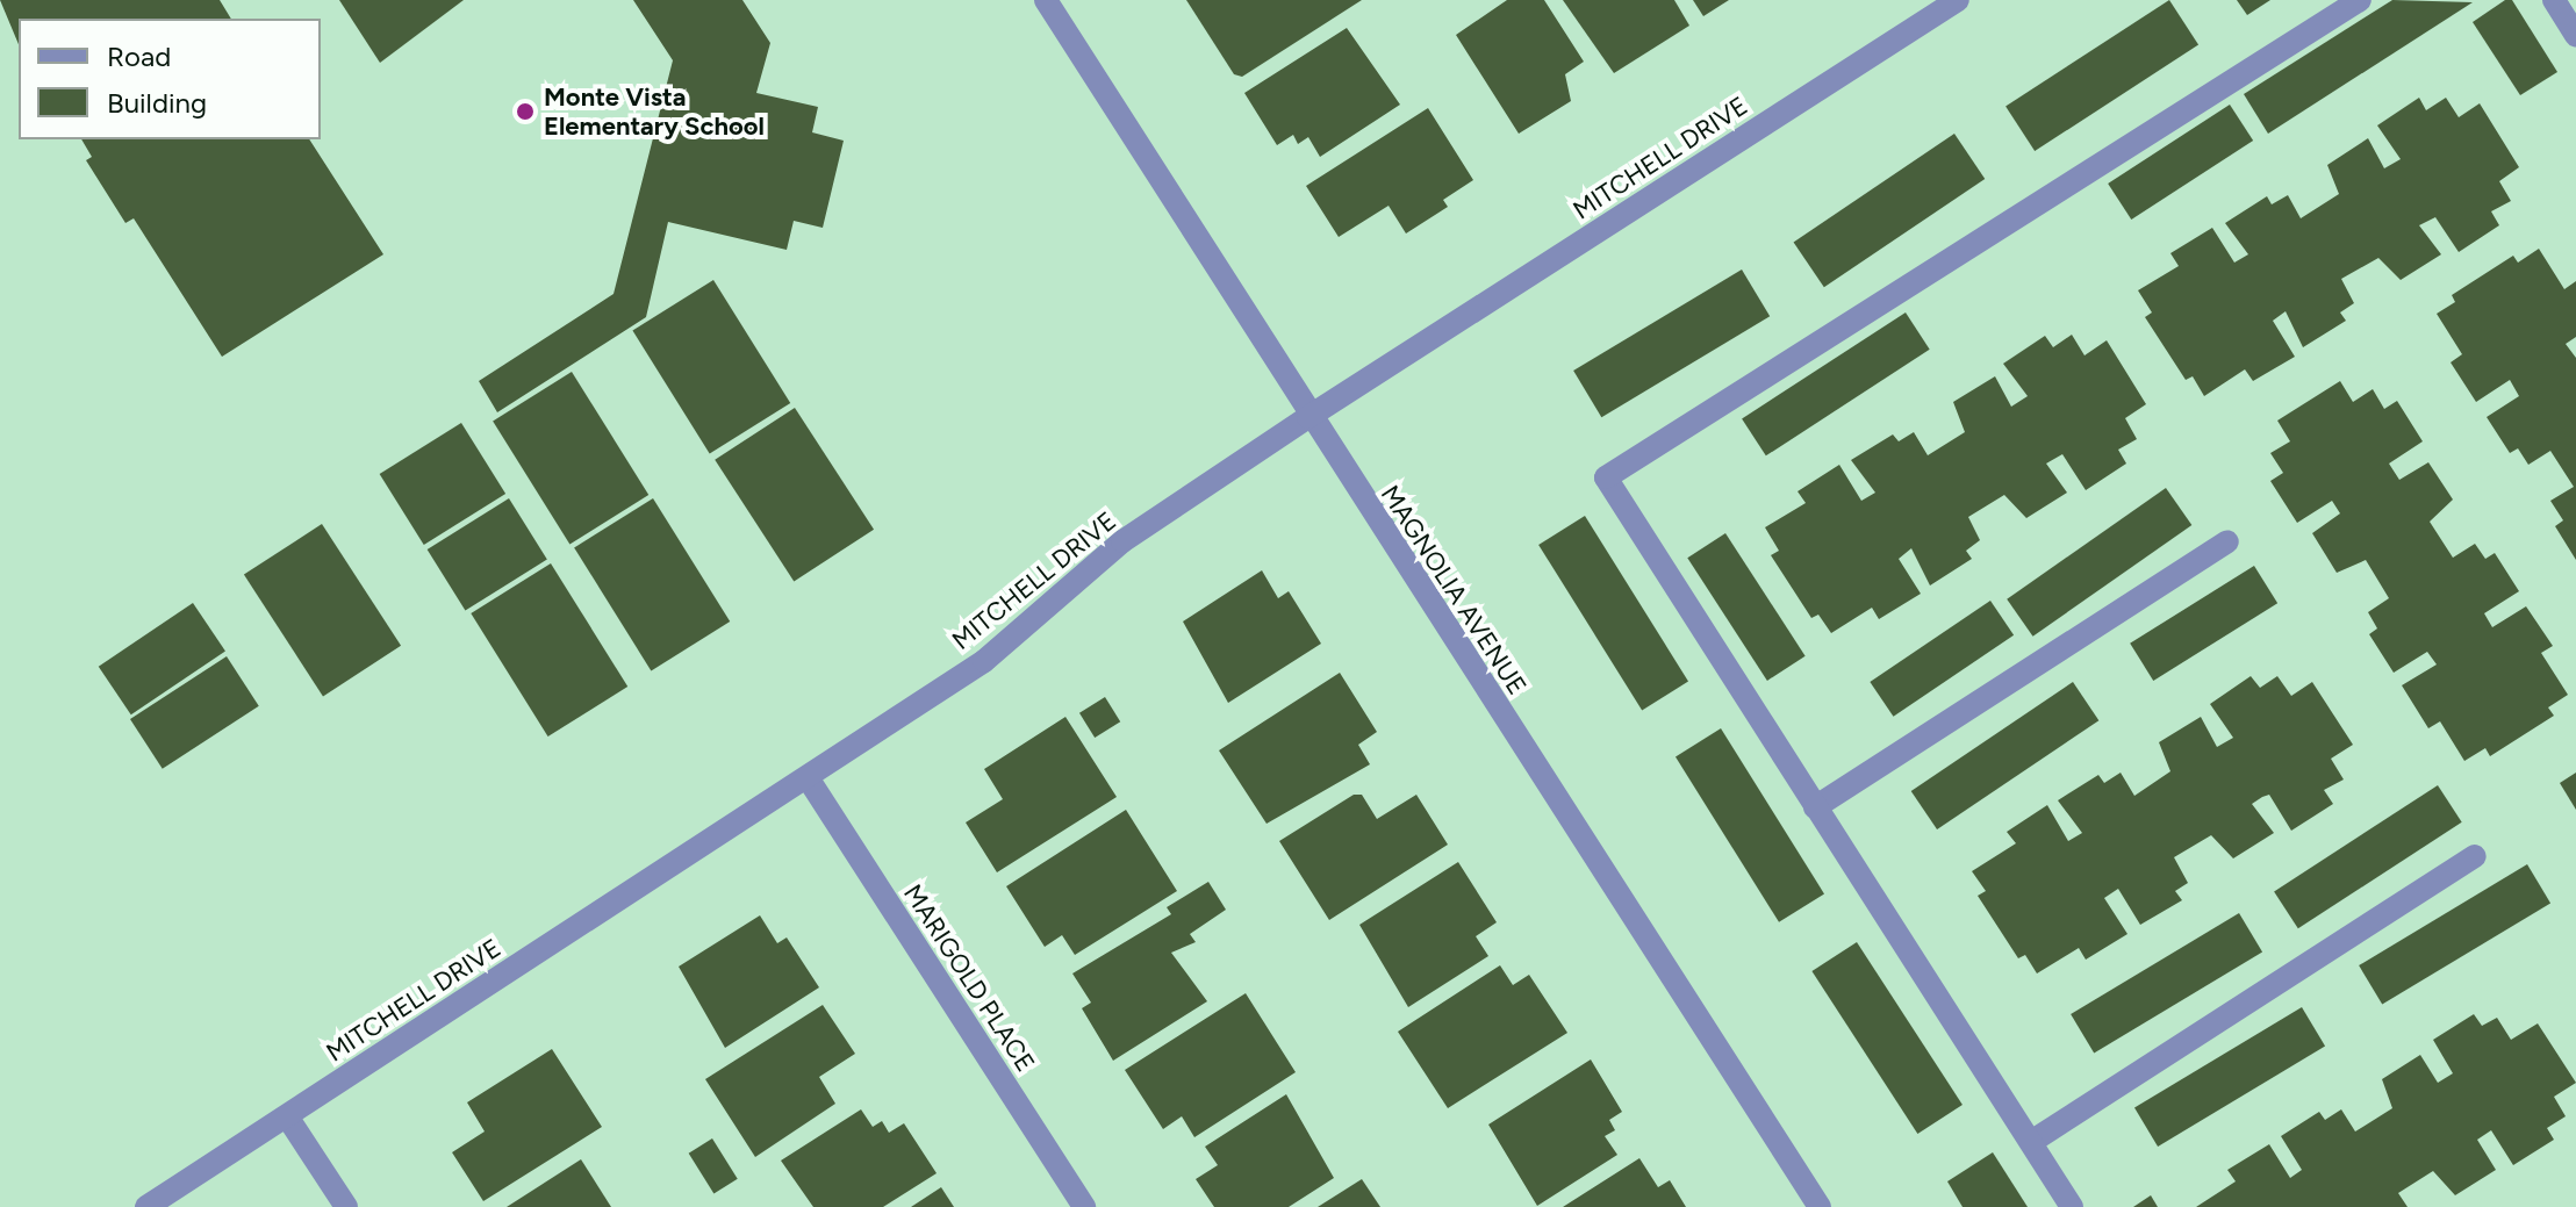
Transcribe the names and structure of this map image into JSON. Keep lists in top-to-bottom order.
{
  "streets": {
    "street": ["MITCHELL DRIVE", "MAGNOLIA AVENUE", "MARIGOLD PLACE"]
  },
  "crossings": [
    ["MITCHELL DRIVE", "MAGNOLIA AVENUE"],
    ["MITCHELL DRIVE", "MARIGOLD PLACE"]
  ],
  "places": ["Monte Vista Elementary School"],
  "legend": ["Road", "Building"]
}
